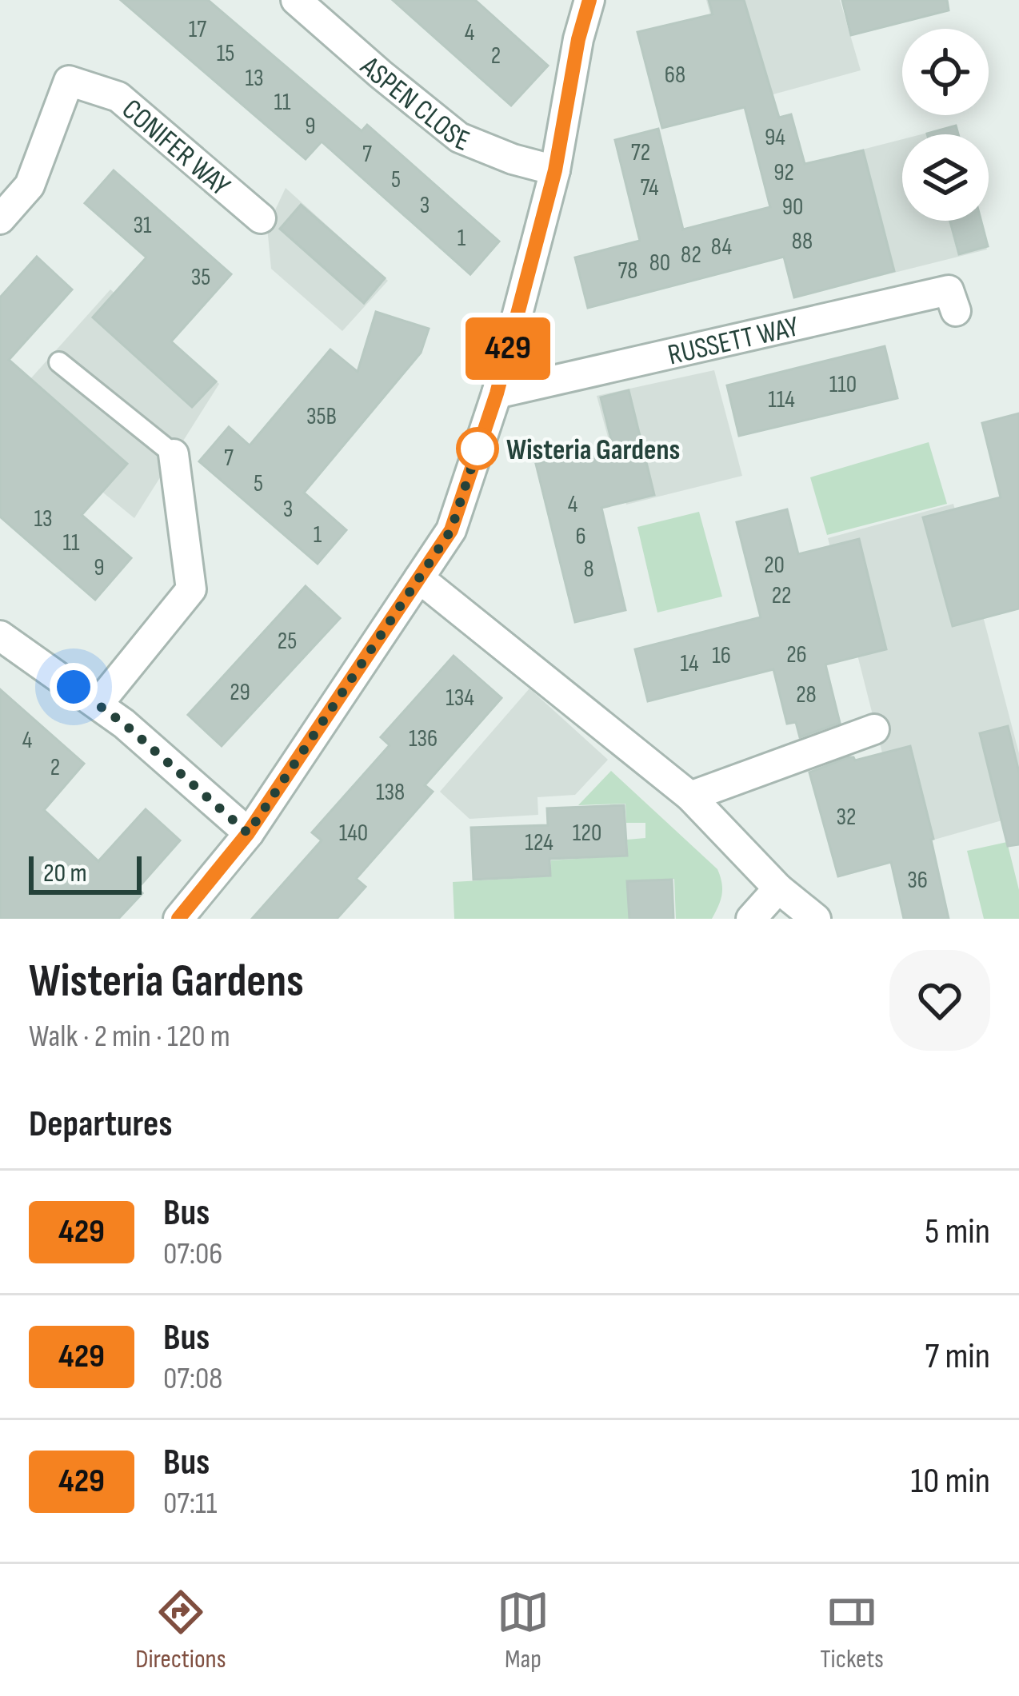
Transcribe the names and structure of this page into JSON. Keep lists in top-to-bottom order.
{
  "streets": {
    "street": ["ASPEN CLOSE", "CONIFER WAY", "RUSSETT WAY"]
  },
  "places": ["Wisteria Gardens"],
  "lines": ["bus line 429"],
  "house_numbers": [
    "17",
    "4",
    "15",
    "2",
    "68",
    "13",
    "11",
    "9",
    "94",
    "72",
    "7",
    "92",
    "5",
    "74",
    "3",
    "90",
    "31",
    "1",
    "88",
    "84",
    "82",
    "80",
    "78",
    "35",
    "110",
    "114",
    "35B",
    "7",
    "5",
    "4",
    "3",
    "13",
    "1",
    "6",
    "11",
    "20",
    "9",
    "8",
    "22",
    "25",
    "26",
    "16",
    "14",
    "29",
    "28",
    "134",
    "136",
    "4",
    "2",
    "138",
    "32",
    "140",
    "120",
    "124",
    "36"
  ],
  "scale_bar": "20 m",
  "page": {
    "on_map": "429",
    "scale": "20 m",
    "heading": [
      ["Wisteria Gardens", "Walk · 2 min · 120 m"],
      "Departures"
    ],
    "list": [
      {
        "mark": "429",
        "name": "Bus",
        "note": "07:06",
        "value": "5 min"
      },
      {
        "mark": "429",
        "name": "Bus",
        "note": "07:08",
        "value": "7 min"
      },
      {
        "mark": "429",
        "name": "Bus",
        "note": "07:11",
        "value": "10 min"
      }
    ],
    "tabs": ["Directions", "Map", "Tickets"]
  }
}
